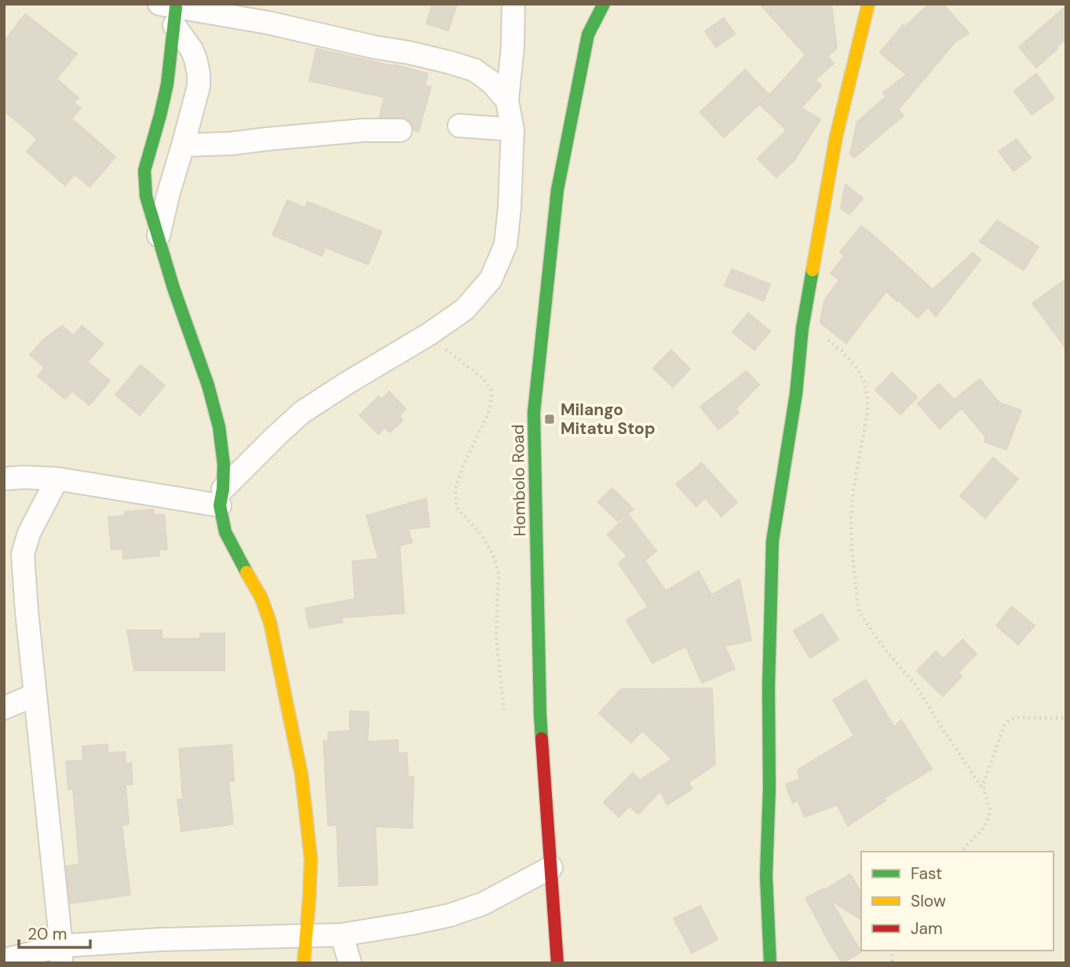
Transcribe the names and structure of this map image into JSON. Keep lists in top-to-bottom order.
{
  "streets": {
    "street": ["Hombolo Road"]
  },
  "places": {
    "transit": ["Milango Mitatu Stop"]
  },
  "legend": ["Fast", "Slow", "Jam"],
  "scale_bar": "20 m"
}
